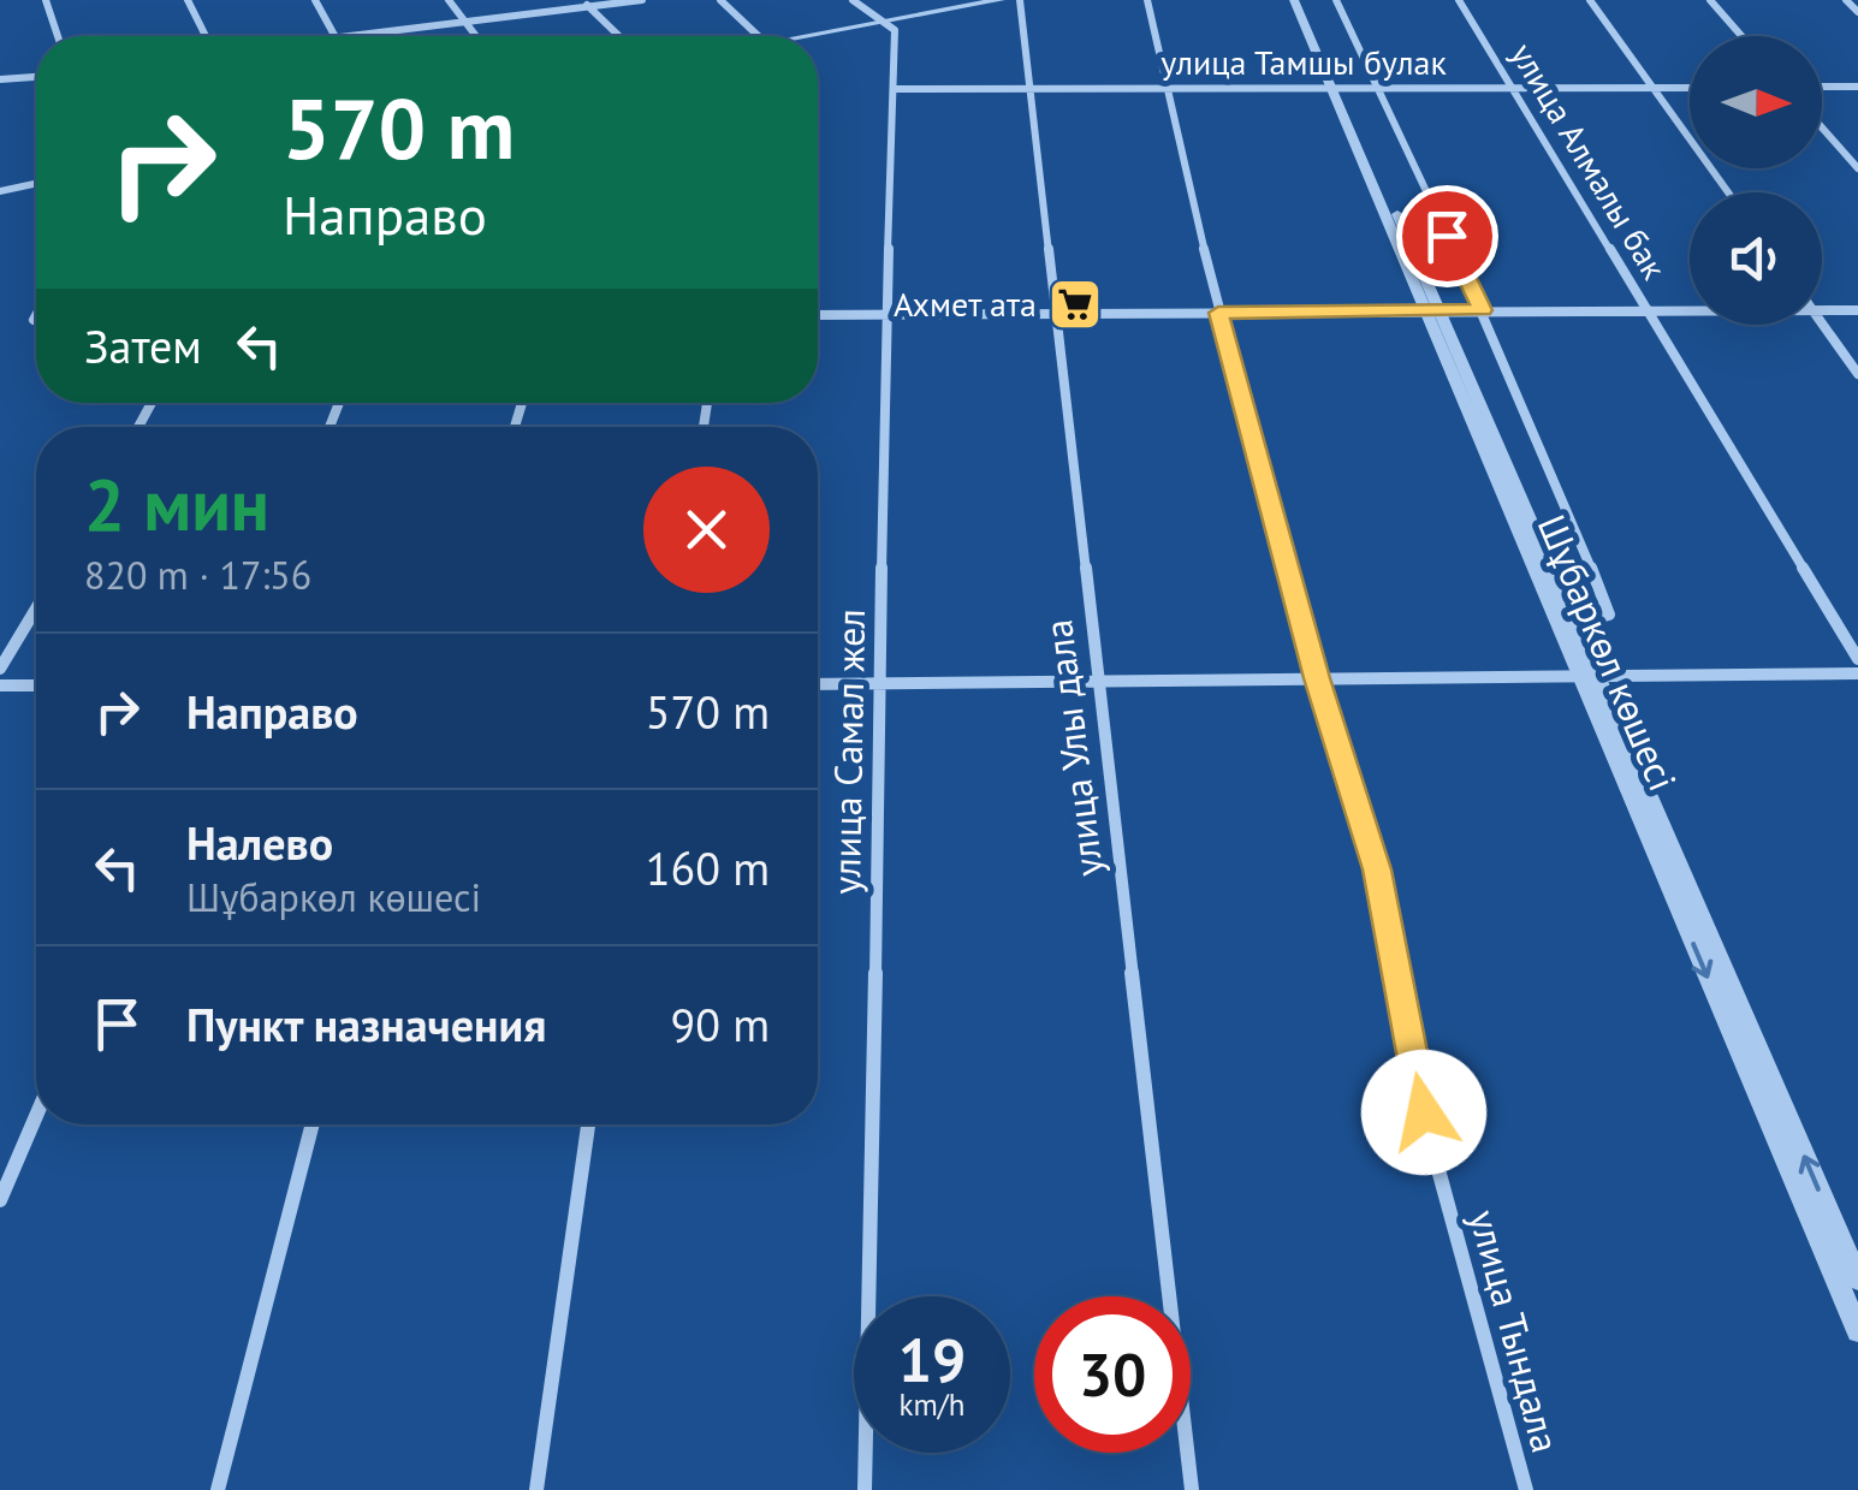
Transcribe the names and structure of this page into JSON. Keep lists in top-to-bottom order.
{
  "streets": {
    "street": [
      "улица Тамшы булак",
      "улица Алмалы бак",
      "Шұбаркөл көшесі",
      "улица Улы дала",
      "улица Самал жел",
      "улица Тындала"
    ]
  },
  "crossings": [
    ["улица Тамшы булак", "улица Алмалы бак"],
    ["улица Тамшы булак", "Шұбаркөл көшесі"],
    ["улица Тамшы булак", "улица Улы дала"],
    ["улица Тамшы булак", "улица Самал жел"],
    ["улица Тамшы булак", "улица Тындала"]
  ],
  "places": {
    "supermarket": ["Ахмет ата"]
  },
  "north": "right",
  "page": {
    "turn": ["570 m", "Направо"],
    "then": "Затем",
    "heading": ["2 мин", "820 m · 17:56"],
    "list": [
      {
        "name": "Направо",
        "value": "570 m"
      },
      {
        "name": "Налево",
        "note": "Шұбаркөл көшесі",
        "value": "160 m"
      },
      {
        "name": "Пункт назначения",
        "value": "90 m"
      }
    ],
    "speed": "19 km/h",
    "limit": "30"
  }
}
